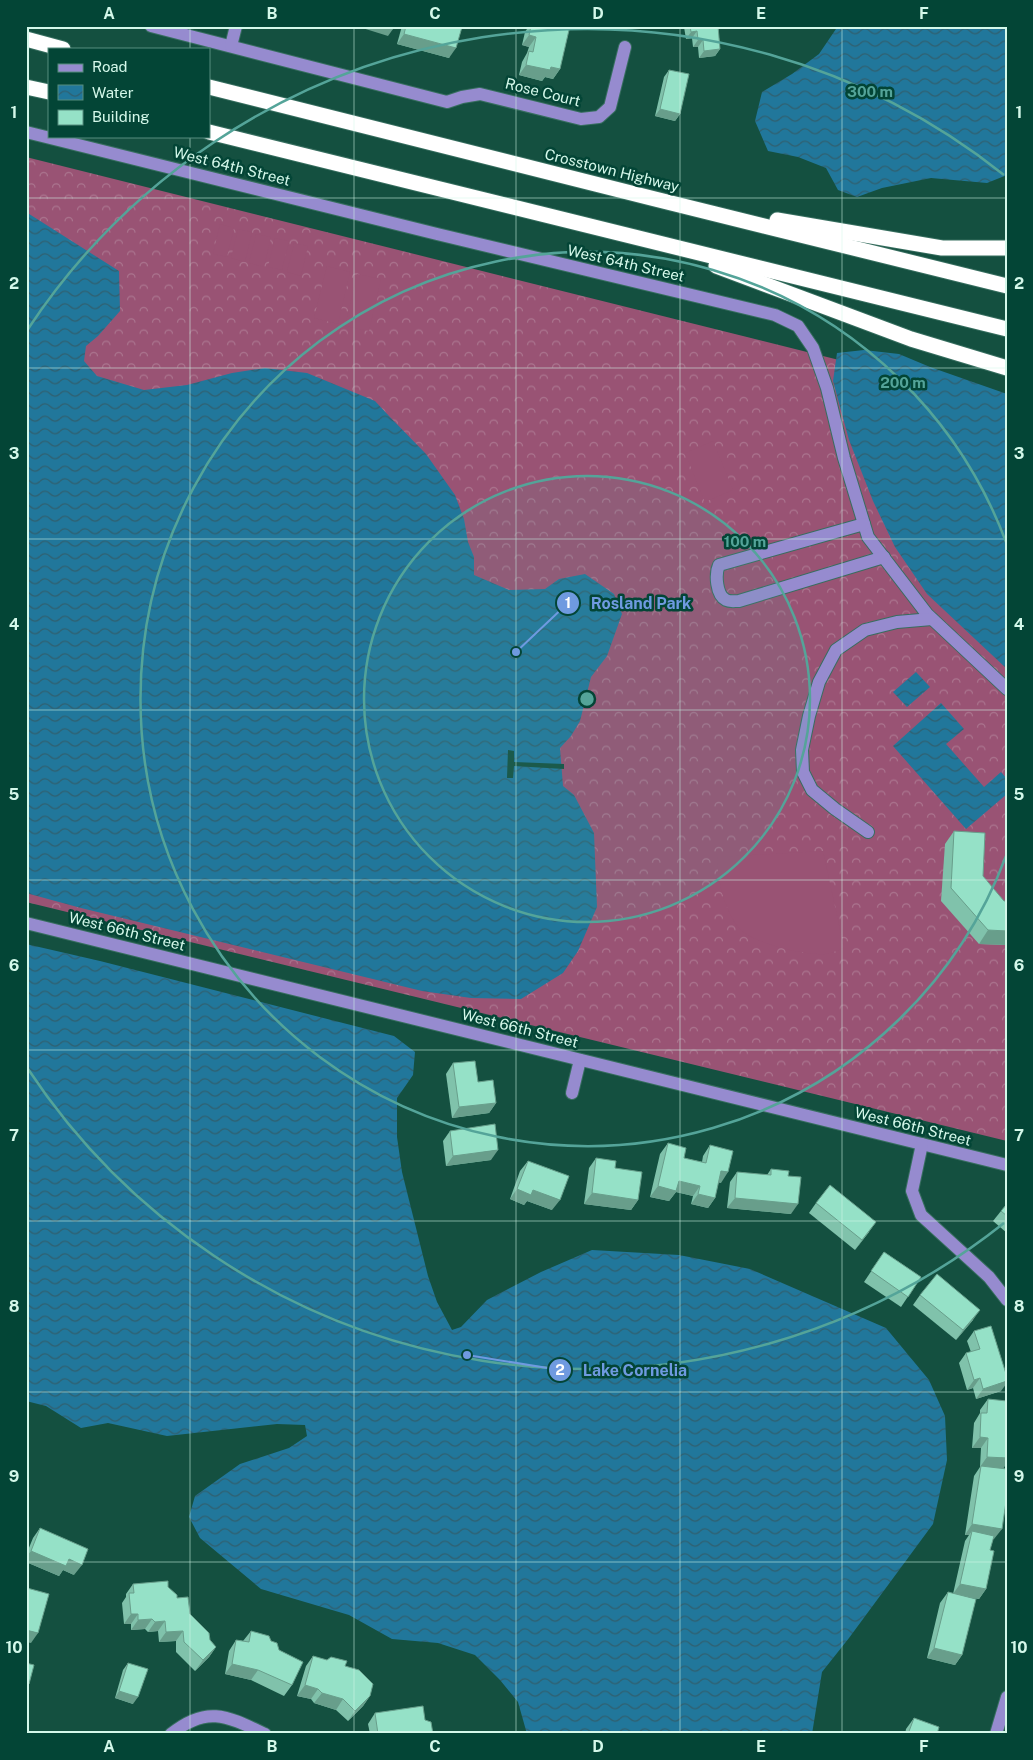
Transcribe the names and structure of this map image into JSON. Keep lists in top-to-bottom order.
{
  "streets": {
    "highway": ["Crosstown Highway"],
    "street": ["Rose Court", "West 64th Street", "West 66th Street"]
  },
  "places": ["Rosland Park", "Lake Cornelia"],
  "legend": ["Road", "Water", "Building"],
  "grid": {
    "columns": [
      "A",
      "B",
      "C",
      "D",
      "E",
      "F"
    ],
    "rows": [
      "1",
      "2",
      "3",
      "4",
      "5",
      "6",
      "7",
      "8",
      "9",
      "10"
    ]
  },
  "rings": ["300 m", "200 m", "100 m"]
}
